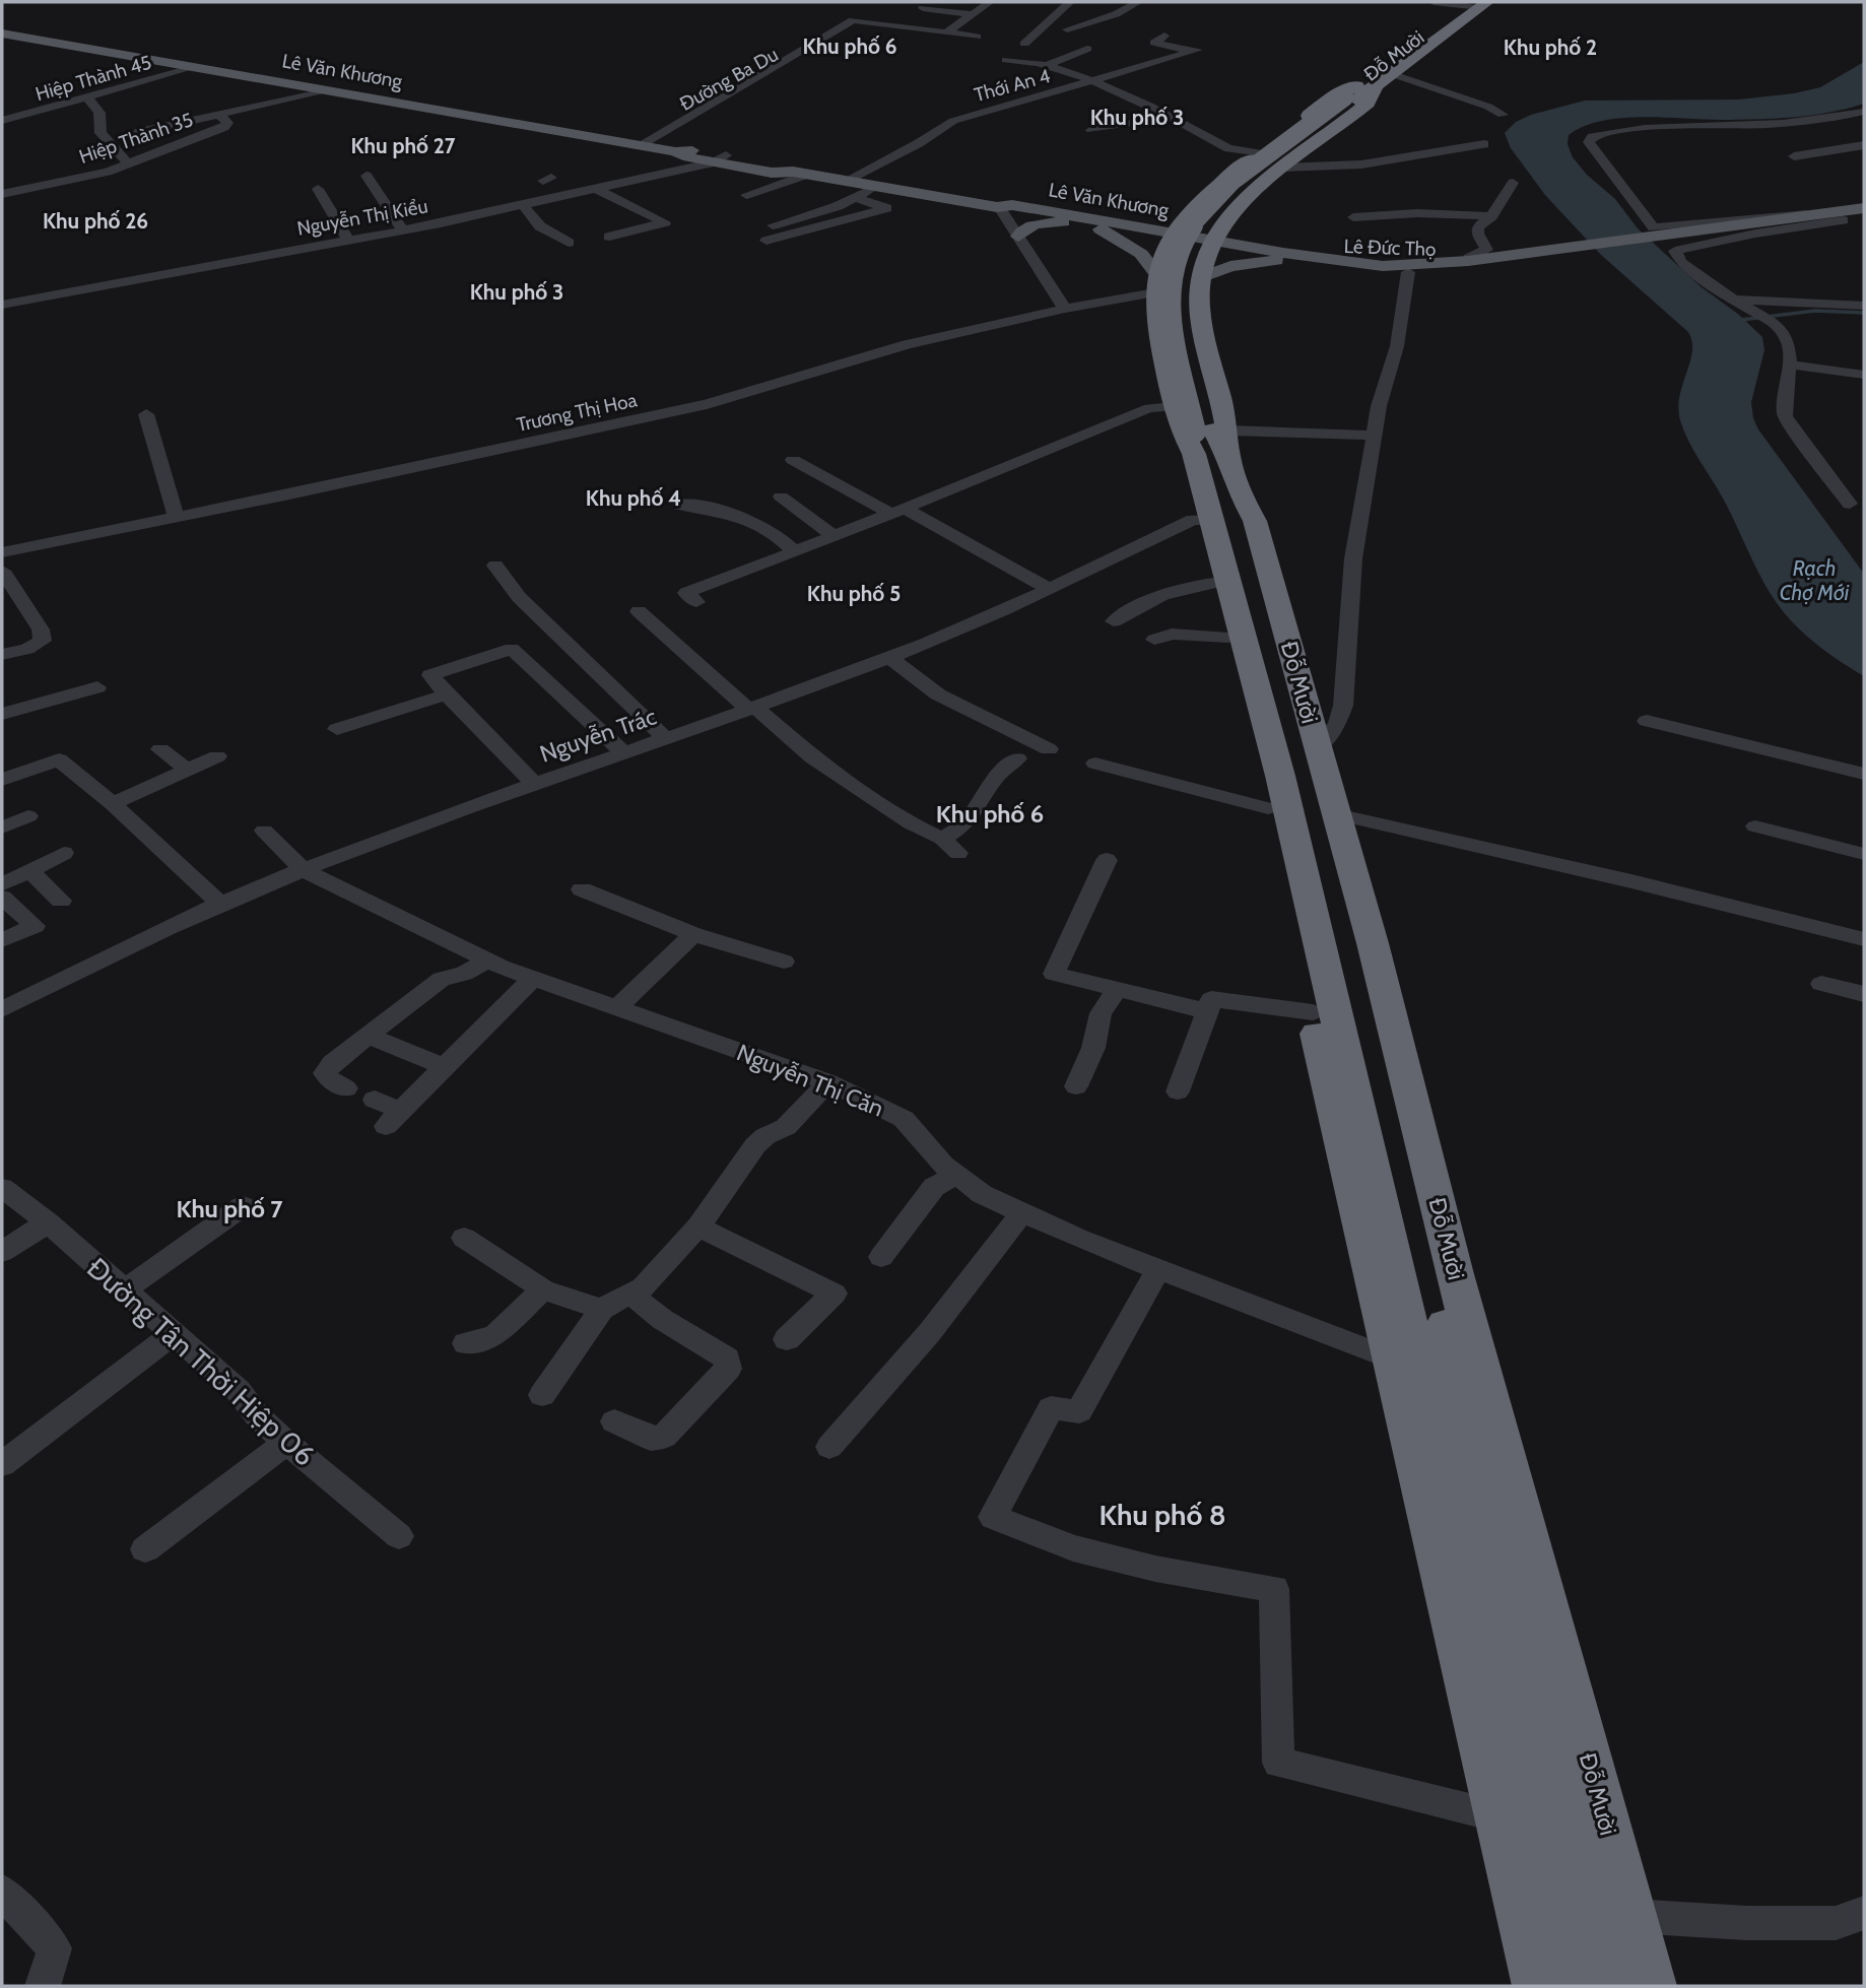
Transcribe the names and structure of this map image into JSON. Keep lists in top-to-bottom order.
{
  "streets": {
    "highway": ["Đỗ Mười"],
    "main road": ["Lê Văn Khương", "Lê Đức Thọ"],
    "street": [
      "Hiệp Thành 45",
      "Đường Ba Du",
      "Thới An 4",
      "Hiệp Thành 35",
      "Nguyễn Thị Kiểu",
      "Trương Thị Hoa",
      "Nguyễn Trác",
      "Nguyễn Thị Căn",
      "Đường Tân Thời Hiệp 06"
    ]
  },
  "crossings": [
    ["Đỗ Mười", "Lê Văn Khương"],
    ["Đỗ Mười", "Lê Đức Thọ"],
    ["Đỗ Mười", "Trương Thị Hoa"],
    ["Đỗ Mười", "Nguyễn Trác"],
    ["Đỗ Mười", "Nguyễn Thị Căn"],
    ["Lê Văn Khương", "Hiệp Thành 45"],
    ["Lê Văn Khương", "Đường Ba Du"],
    ["Lê Văn Khương", "Thới An 4"],
    ["Lê Văn Khương", "Hiệp Thành 35"],
    ["Lê Văn Khương", "Nguyễn Thị Kiểu"],
    ["Lê Văn Khương", "Trương Thị Hoa"],
    ["Nguyễn Trác", "Nguyễn Thị Căn"]
  ],
  "districts": [
    "Khu phố 6",
    "Khu phố 2",
    "Khu phố 3",
    "Khu phố 27",
    "Khu phố 26",
    "Khu phố 3",
    "Khu phố 4",
    "Khu phố 5",
    "Khu phố 6",
    "Khu phố 7",
    "Khu phố 8"
  ],
  "water": ["Rạch Chợ Mới"]
}
